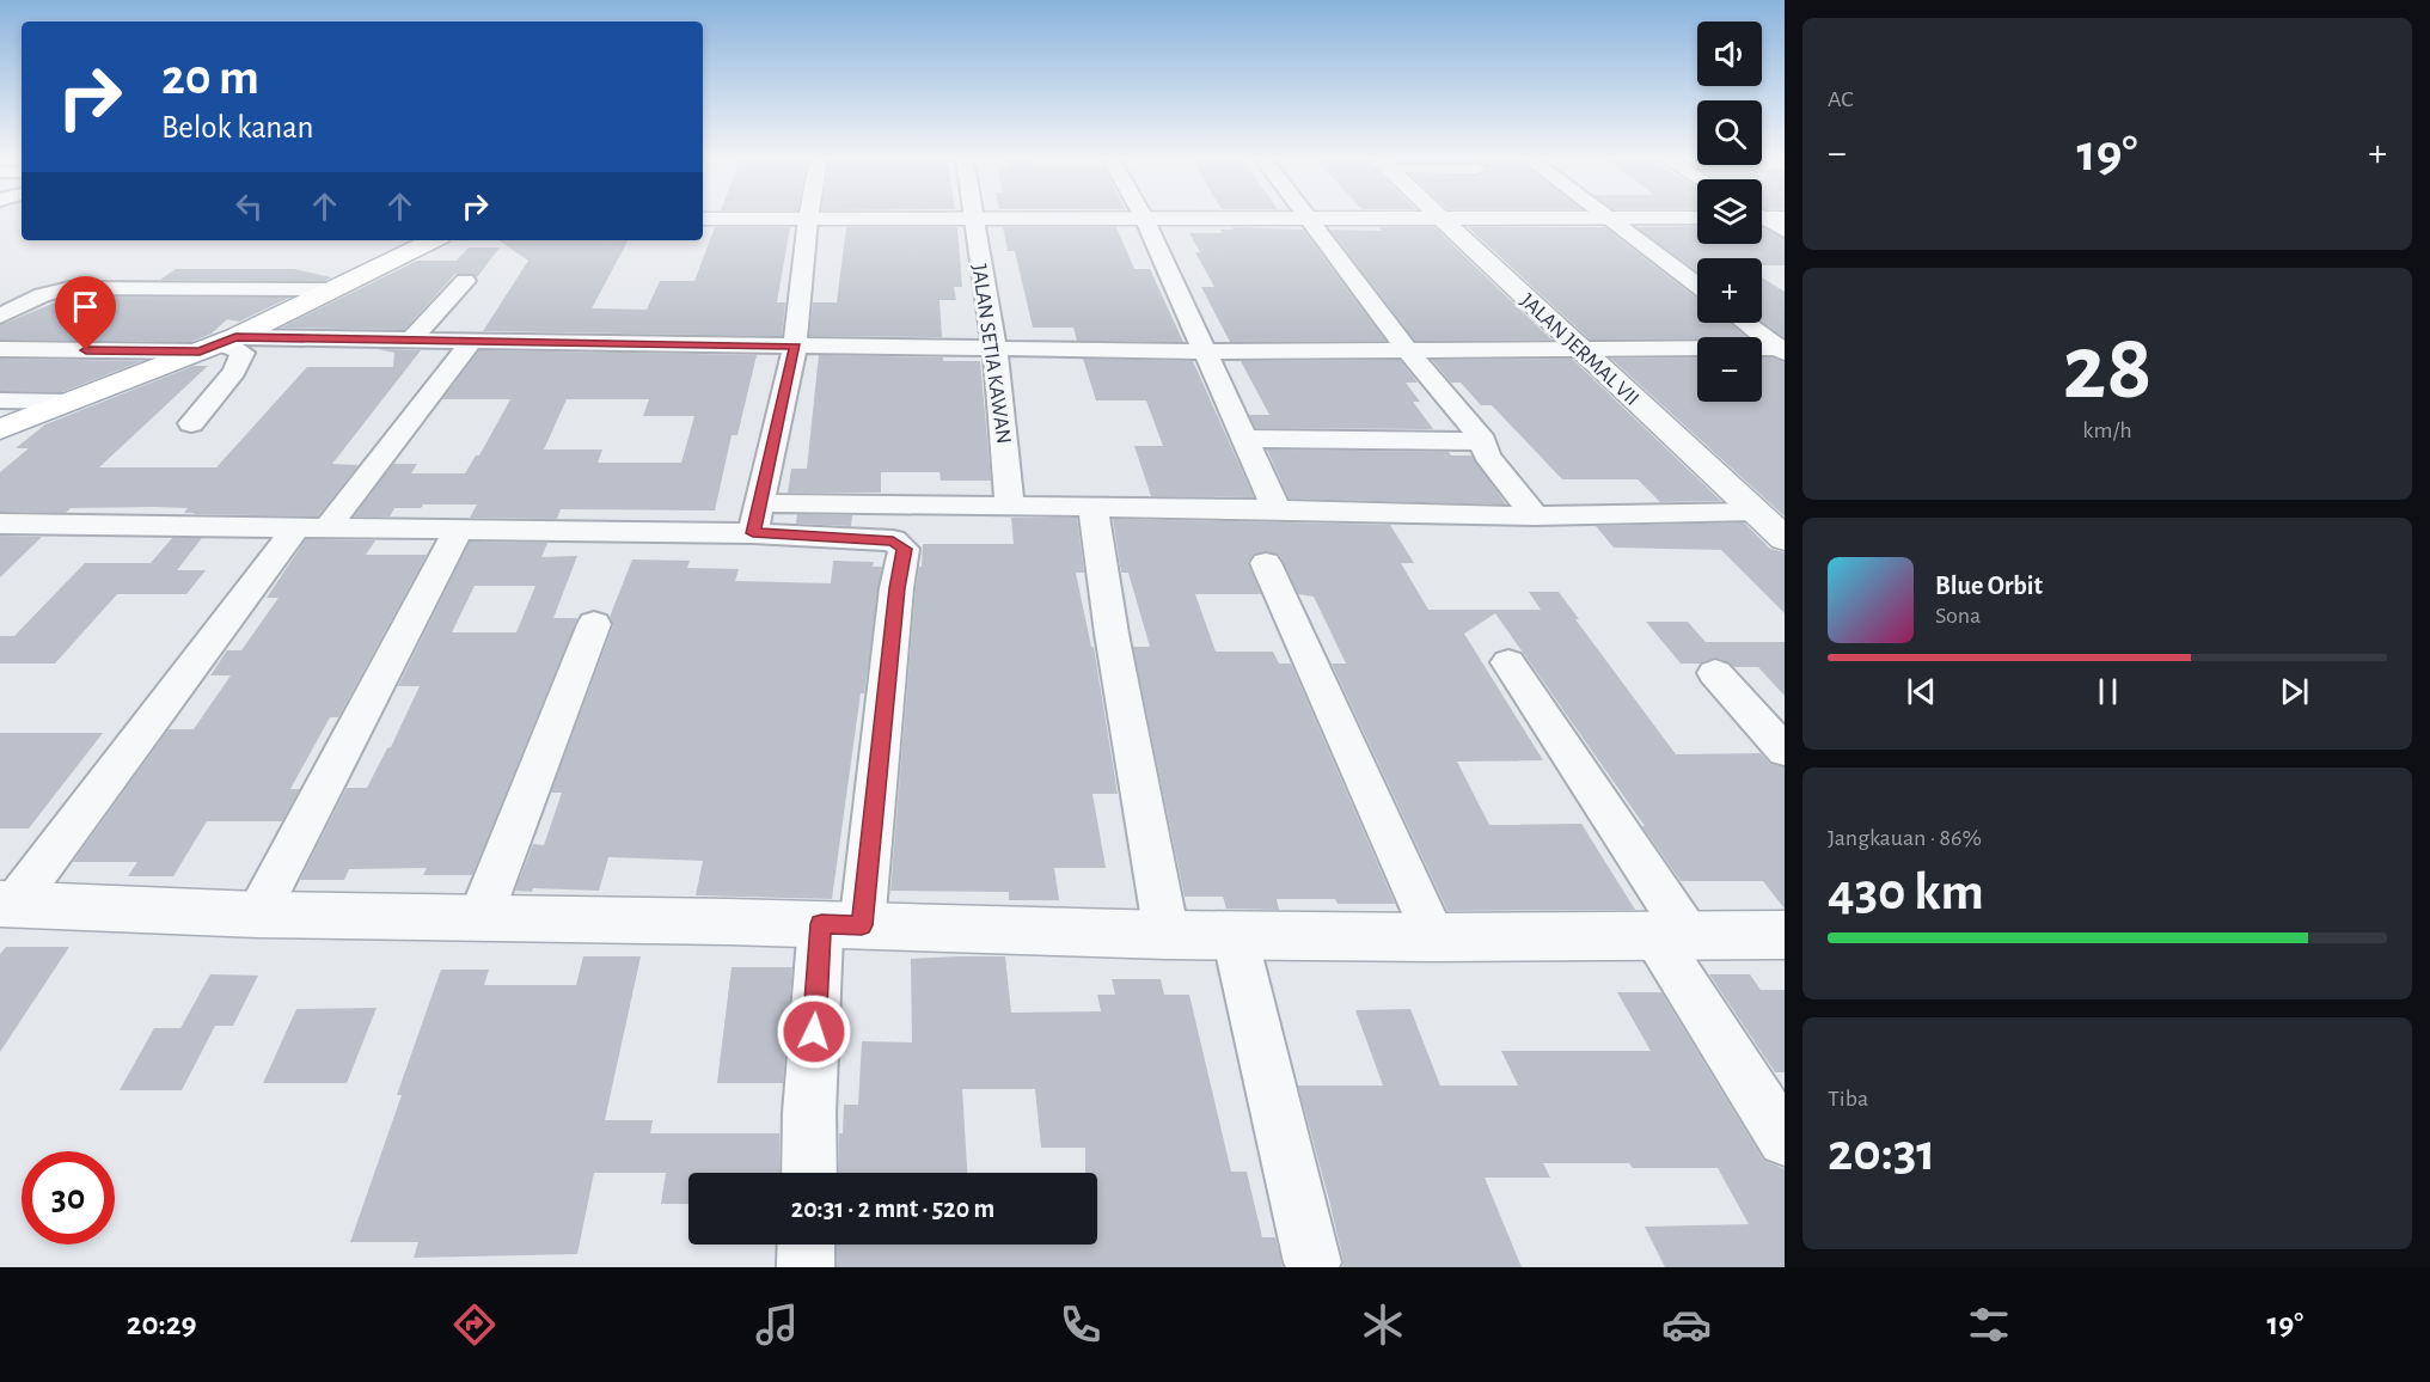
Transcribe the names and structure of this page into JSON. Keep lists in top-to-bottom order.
{
  "streets": {
    "street": ["JALAN JERMAL VII", "JALAN SETIA KAWAN"]
  },
  "page": {
    "tile": [
      "AC",
      ["28", "km/h"],
      ["Jangkauan · 86%", "430 km"],
      ["Tiba", "20:31"]
    ],
    "map_buttons": ["+", "−"],
    "turn": ["20 m", "Belok kanan"],
    "heat": ["−", "19°", "+"],
    "song": ["Blue Orbit", "Sona"],
    "limit": "30",
    "trip": "20:31 · 2 mnt · 520 m",
    "tabs": ["20:29", "19°"]
  }
}
